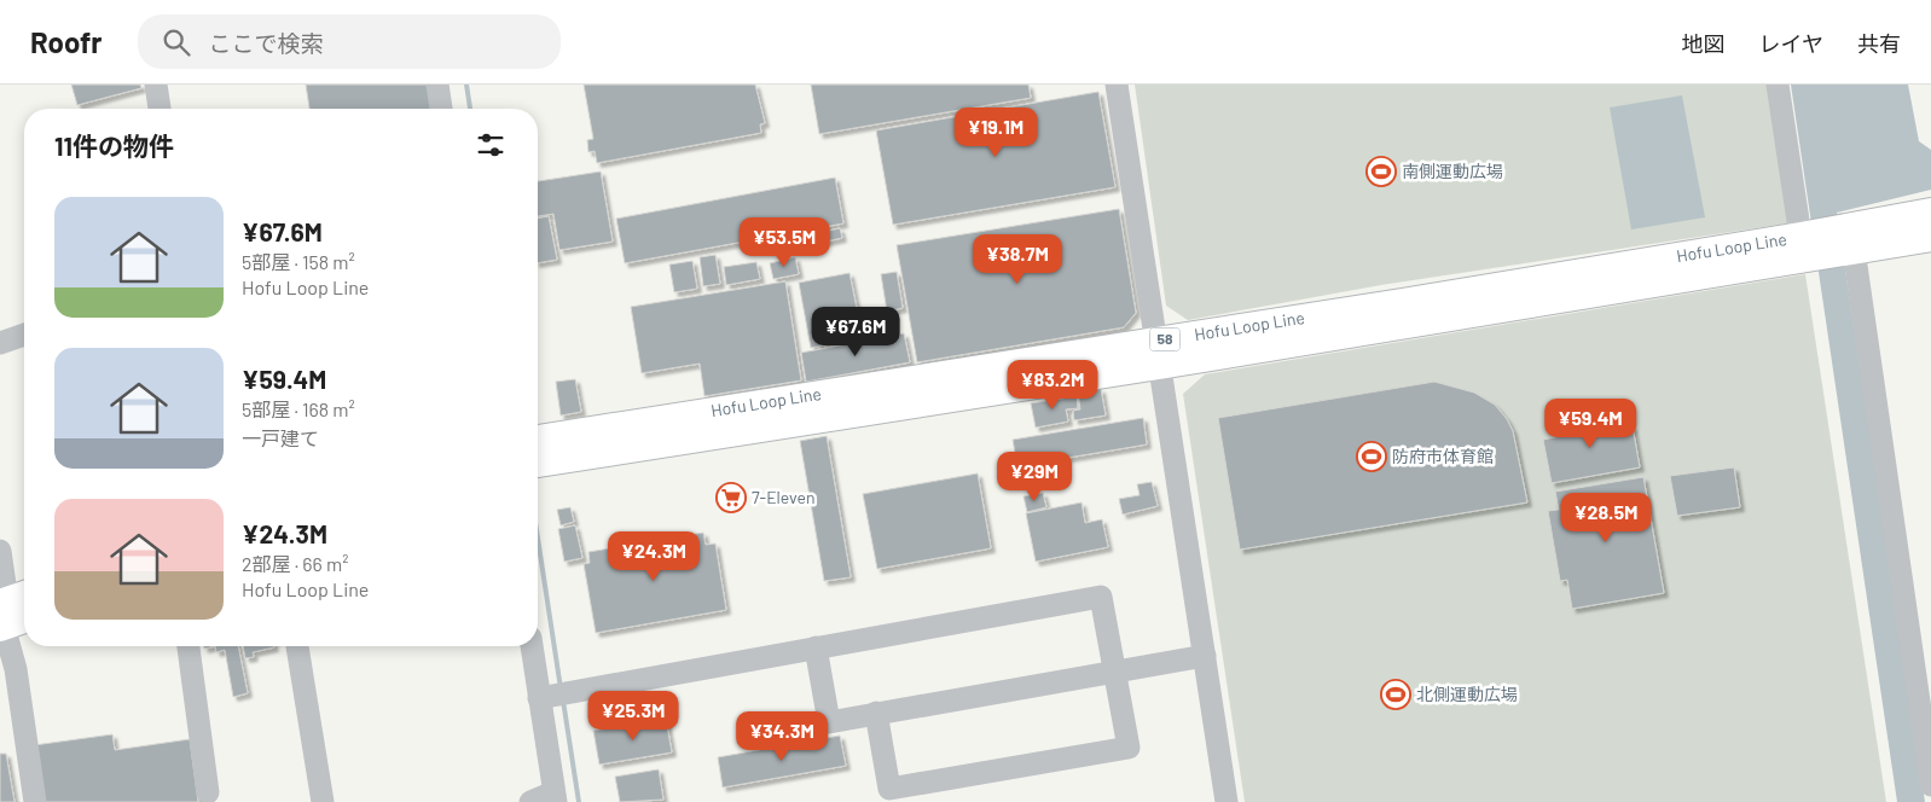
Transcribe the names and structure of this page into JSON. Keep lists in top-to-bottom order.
{
  "streets": {
    "main road": ["Hofu Loop Line", "58"]
  },
  "places": {
    "sports": ["南側運動広場", "防府市体育館", "北側運動広場"],
    "supermarket": ["7-Eleven"]
  },
  "page": {
    "header": "Roofr",
    "search": "ここで検索",
    "nav": ["地図", "レイヤ", "共有"],
    "price": [
      "¥19.1M",
      "¥53.5M",
      "¥38.7M",
      "¥67.6M",
      "¥83.2M",
      "¥59.4M",
      "¥29M",
      "¥28.5M",
      "¥24.3M",
      "¥25.3M",
      "¥34.3M"
    ],
    "heading": "11件の物件",
    "list": [
      {
        "name": "¥67.6M",
        "note": "5部屋 · 158 m² · Hofu Loop Line"
      },
      {
        "name": "¥59.4M",
        "note": "5部屋 · 168 m² · 一戸建て"
      },
      {
        "name": "¥24.3M",
        "note": "2部屋 · 66 m² · Hofu Loop Line"
      }
    ]
  }
}
